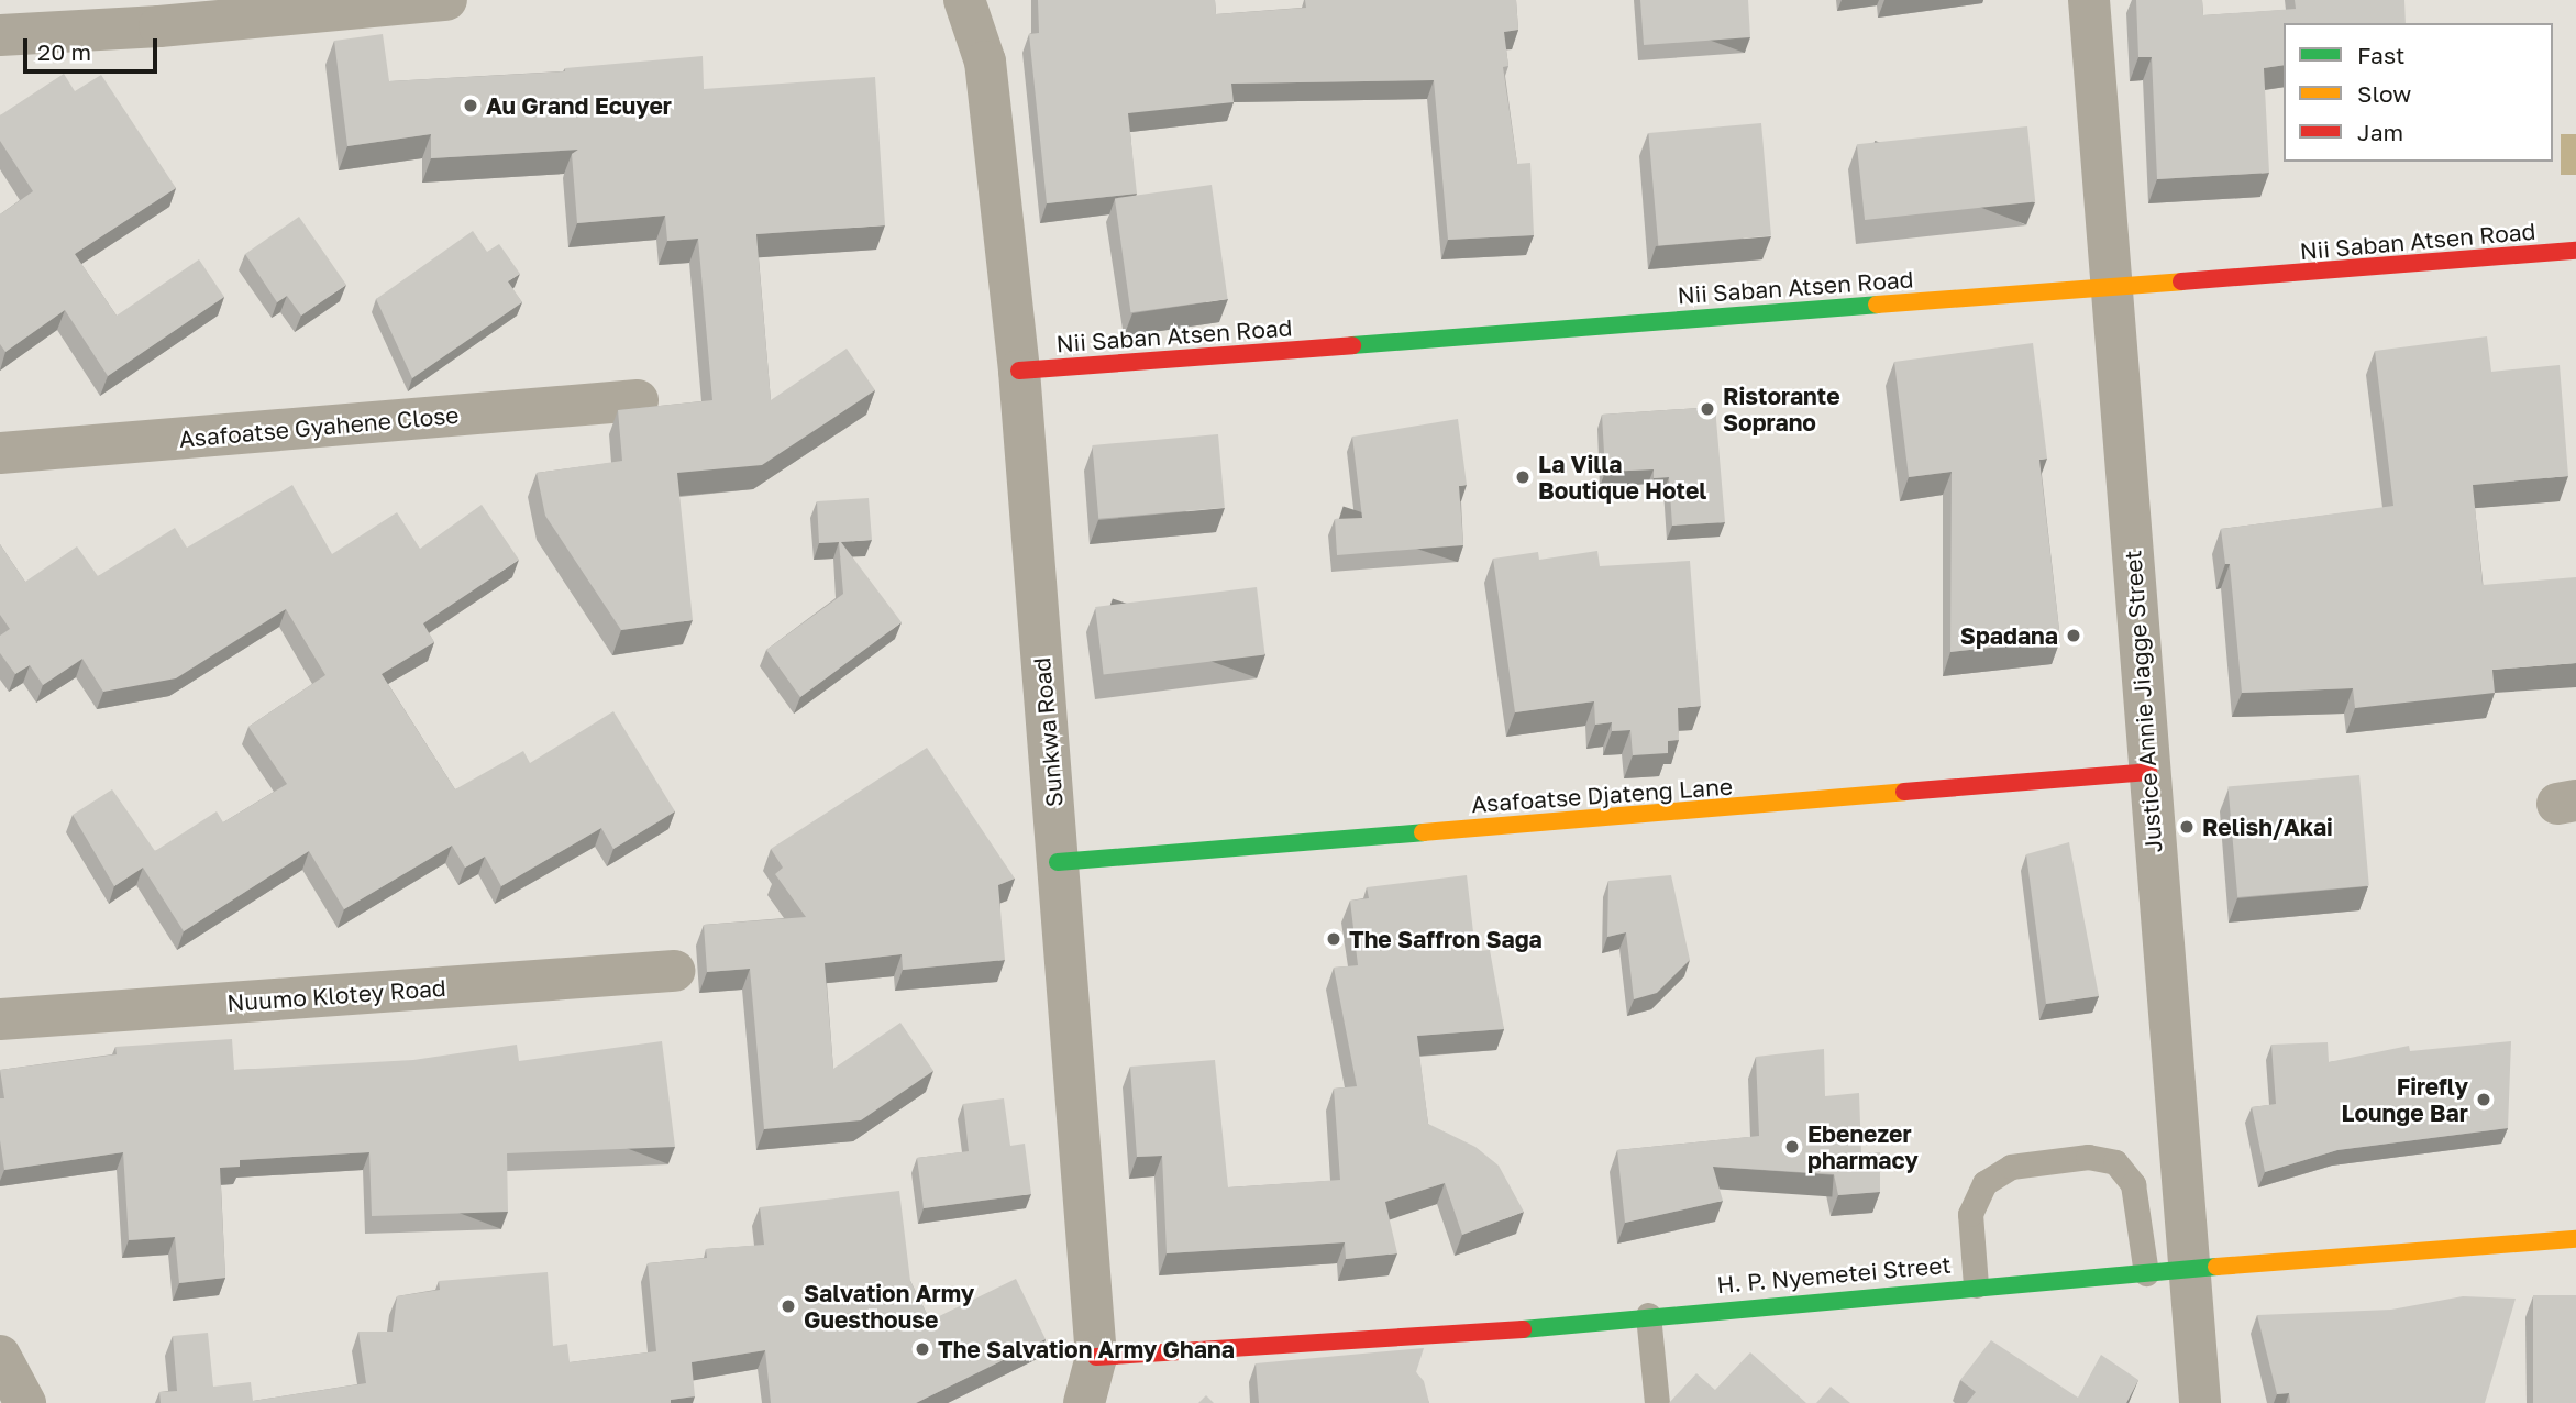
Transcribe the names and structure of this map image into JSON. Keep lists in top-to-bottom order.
{
  "streets": {
    "street": [
      "Nii Saban Atsen Road",
      "Asafoatse Gyahene Close",
      "Justice Annie Jiagge Street",
      "Sunkwa Road",
      "Asafoatse Djateng Lane",
      "Nuumo Klotey Road",
      "H. P. Nyemetei Street"
    ]
  },
  "crossings": [
    ["Nii Saban Atsen Road", "Justice Annie Jiagge Street"],
    ["Nii Saban Atsen Road", "Sunkwa Road"],
    ["Justice Annie Jiagge Street", "Asafoatse Djateng Lane"],
    ["Justice Annie Jiagge Street", "H. P. Nyemetei Street"],
    ["Sunkwa Road", "Asafoatse Djateng Lane"],
    ["Sunkwa Road", "H. P. Nyemetei Street"]
  ],
  "places": [
    "Au Grand Ecuyer",
    "Ristorante Soprano",
    "La Villa Boutique Hotel",
    "Spadana",
    "Relish/Akai",
    "The Saffron Saga",
    "Firefly Lounge Bar",
    "Ebenezer pharmacy",
    "Salvation Army Guesthouse",
    "The Salvation Army Ghana"
  ],
  "legend": ["Fast", "Slow", "Jam"],
  "scale_bar": "20 m"
}
